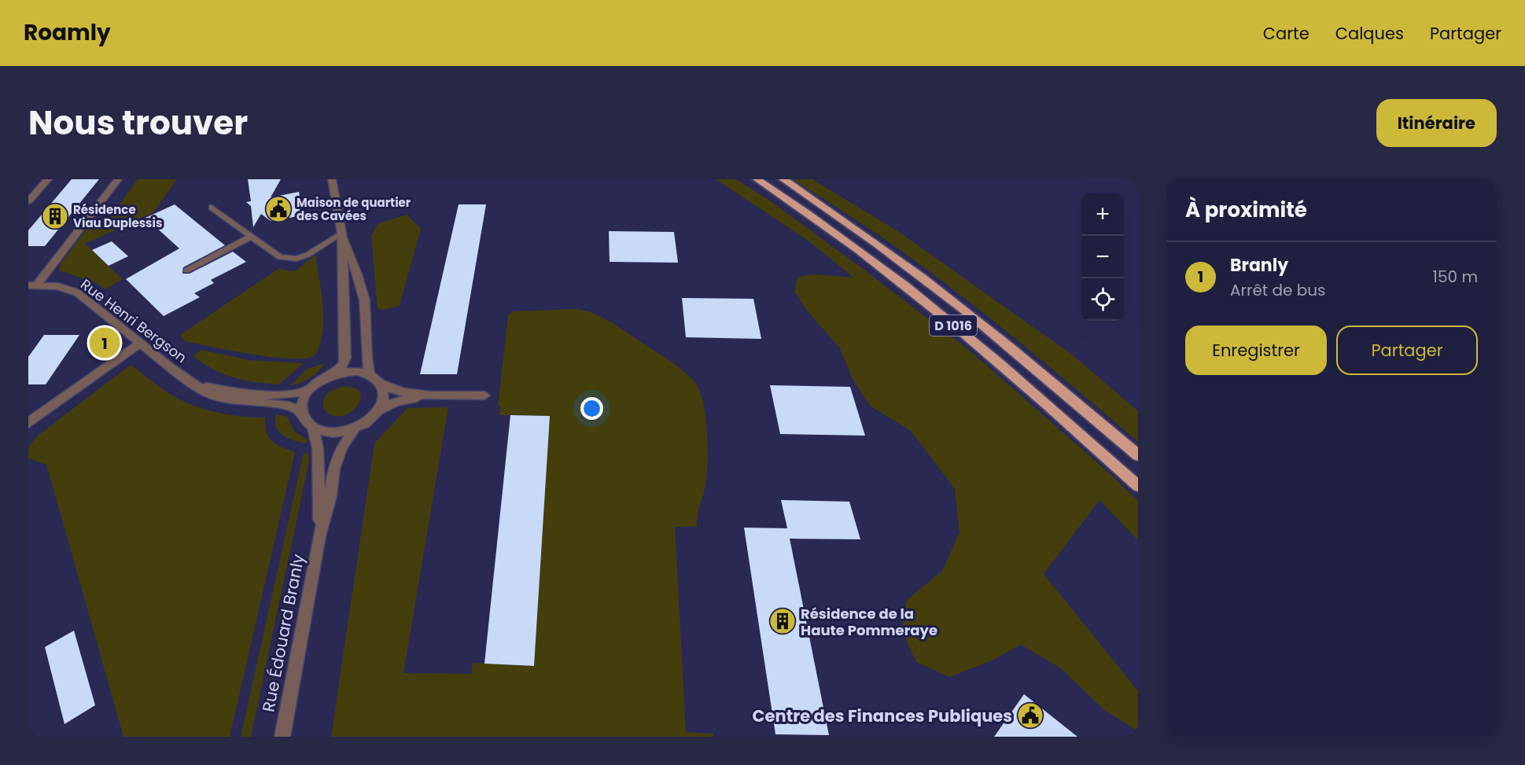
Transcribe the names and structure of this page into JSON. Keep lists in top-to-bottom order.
{
  "streets": {
    "highway": ["D 1016"],
    "street": ["Rue Henri Bergson", "Rue Édouard Branly"]
  },
  "crossings": [
    ["Rue Henri Bergson", "Rue Édouard Branly"]
  ],
  "places": {
    "public building": ["Maison de quartier des Cavées", "Centre des Finances Publiques"],
    "building": ["Résidence Viau Duplessis", "Résidence de la Haute Pommeraye"]
  },
  "page": {
    "header": "Roamly",
    "nav": ["Carte", "Calques", "Partager"],
    "title": "Nous trouver",
    "buttons": [
      "Itinéraire",
      ["Enregistrer", "Partager"]
    ],
    "heading": "À proximité",
    "map_buttons": ["+", "−"],
    "list": [
      {
        "mark": "1",
        "name": "Branly",
        "note": "Arrêt de bus",
        "value": "150 m"
      }
    ],
    "pins": "1"
  }
}
